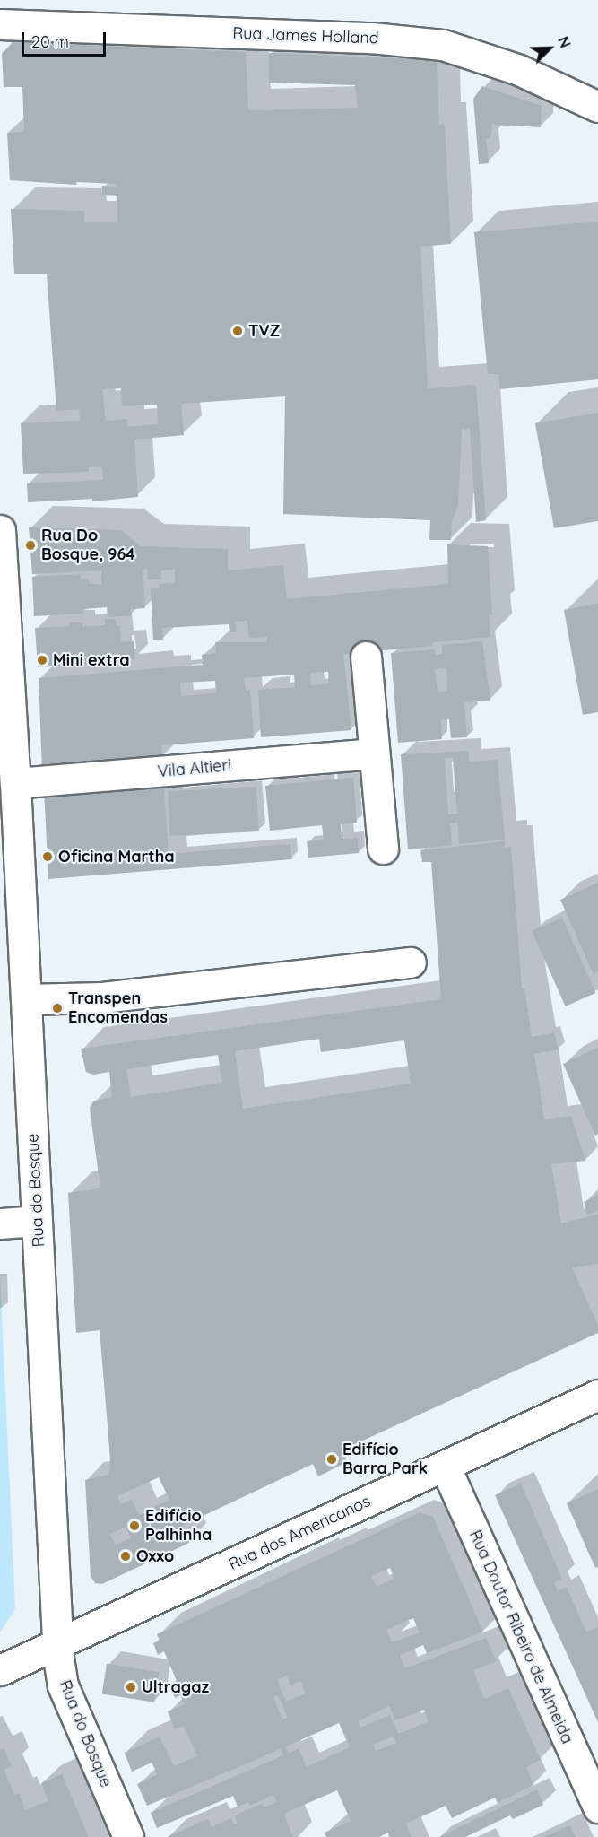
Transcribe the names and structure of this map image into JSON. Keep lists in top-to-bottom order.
{
  "streets": {
    "street": [
      "Rua James Holland",
      "Vila Altieri",
      "Rua do Bosque",
      "Rua dos Americanos",
      "Rua Doutor Ribeiro de Almeida"
    ]
  },
  "crossings": [
    ["Vila Altieri", "Rua do Bosque"],
    ["Rua do Bosque", "Rua dos Americanos"],
    ["Rua dos Americanos", "Rua Doutor Ribeiro de Almeida"]
  ],
  "places": [
    "TVZ",
    "Rua Do Bosque, 964",
    "Mini extra",
    "Oficina Martha",
    "Transpen Encomendas",
    "Edifício Barra Park",
    "Edifício Palhinha",
    "Oxxo",
    "Ultragaz"
  ],
  "scale_bar": "20 m",
  "north": "top right"
}
